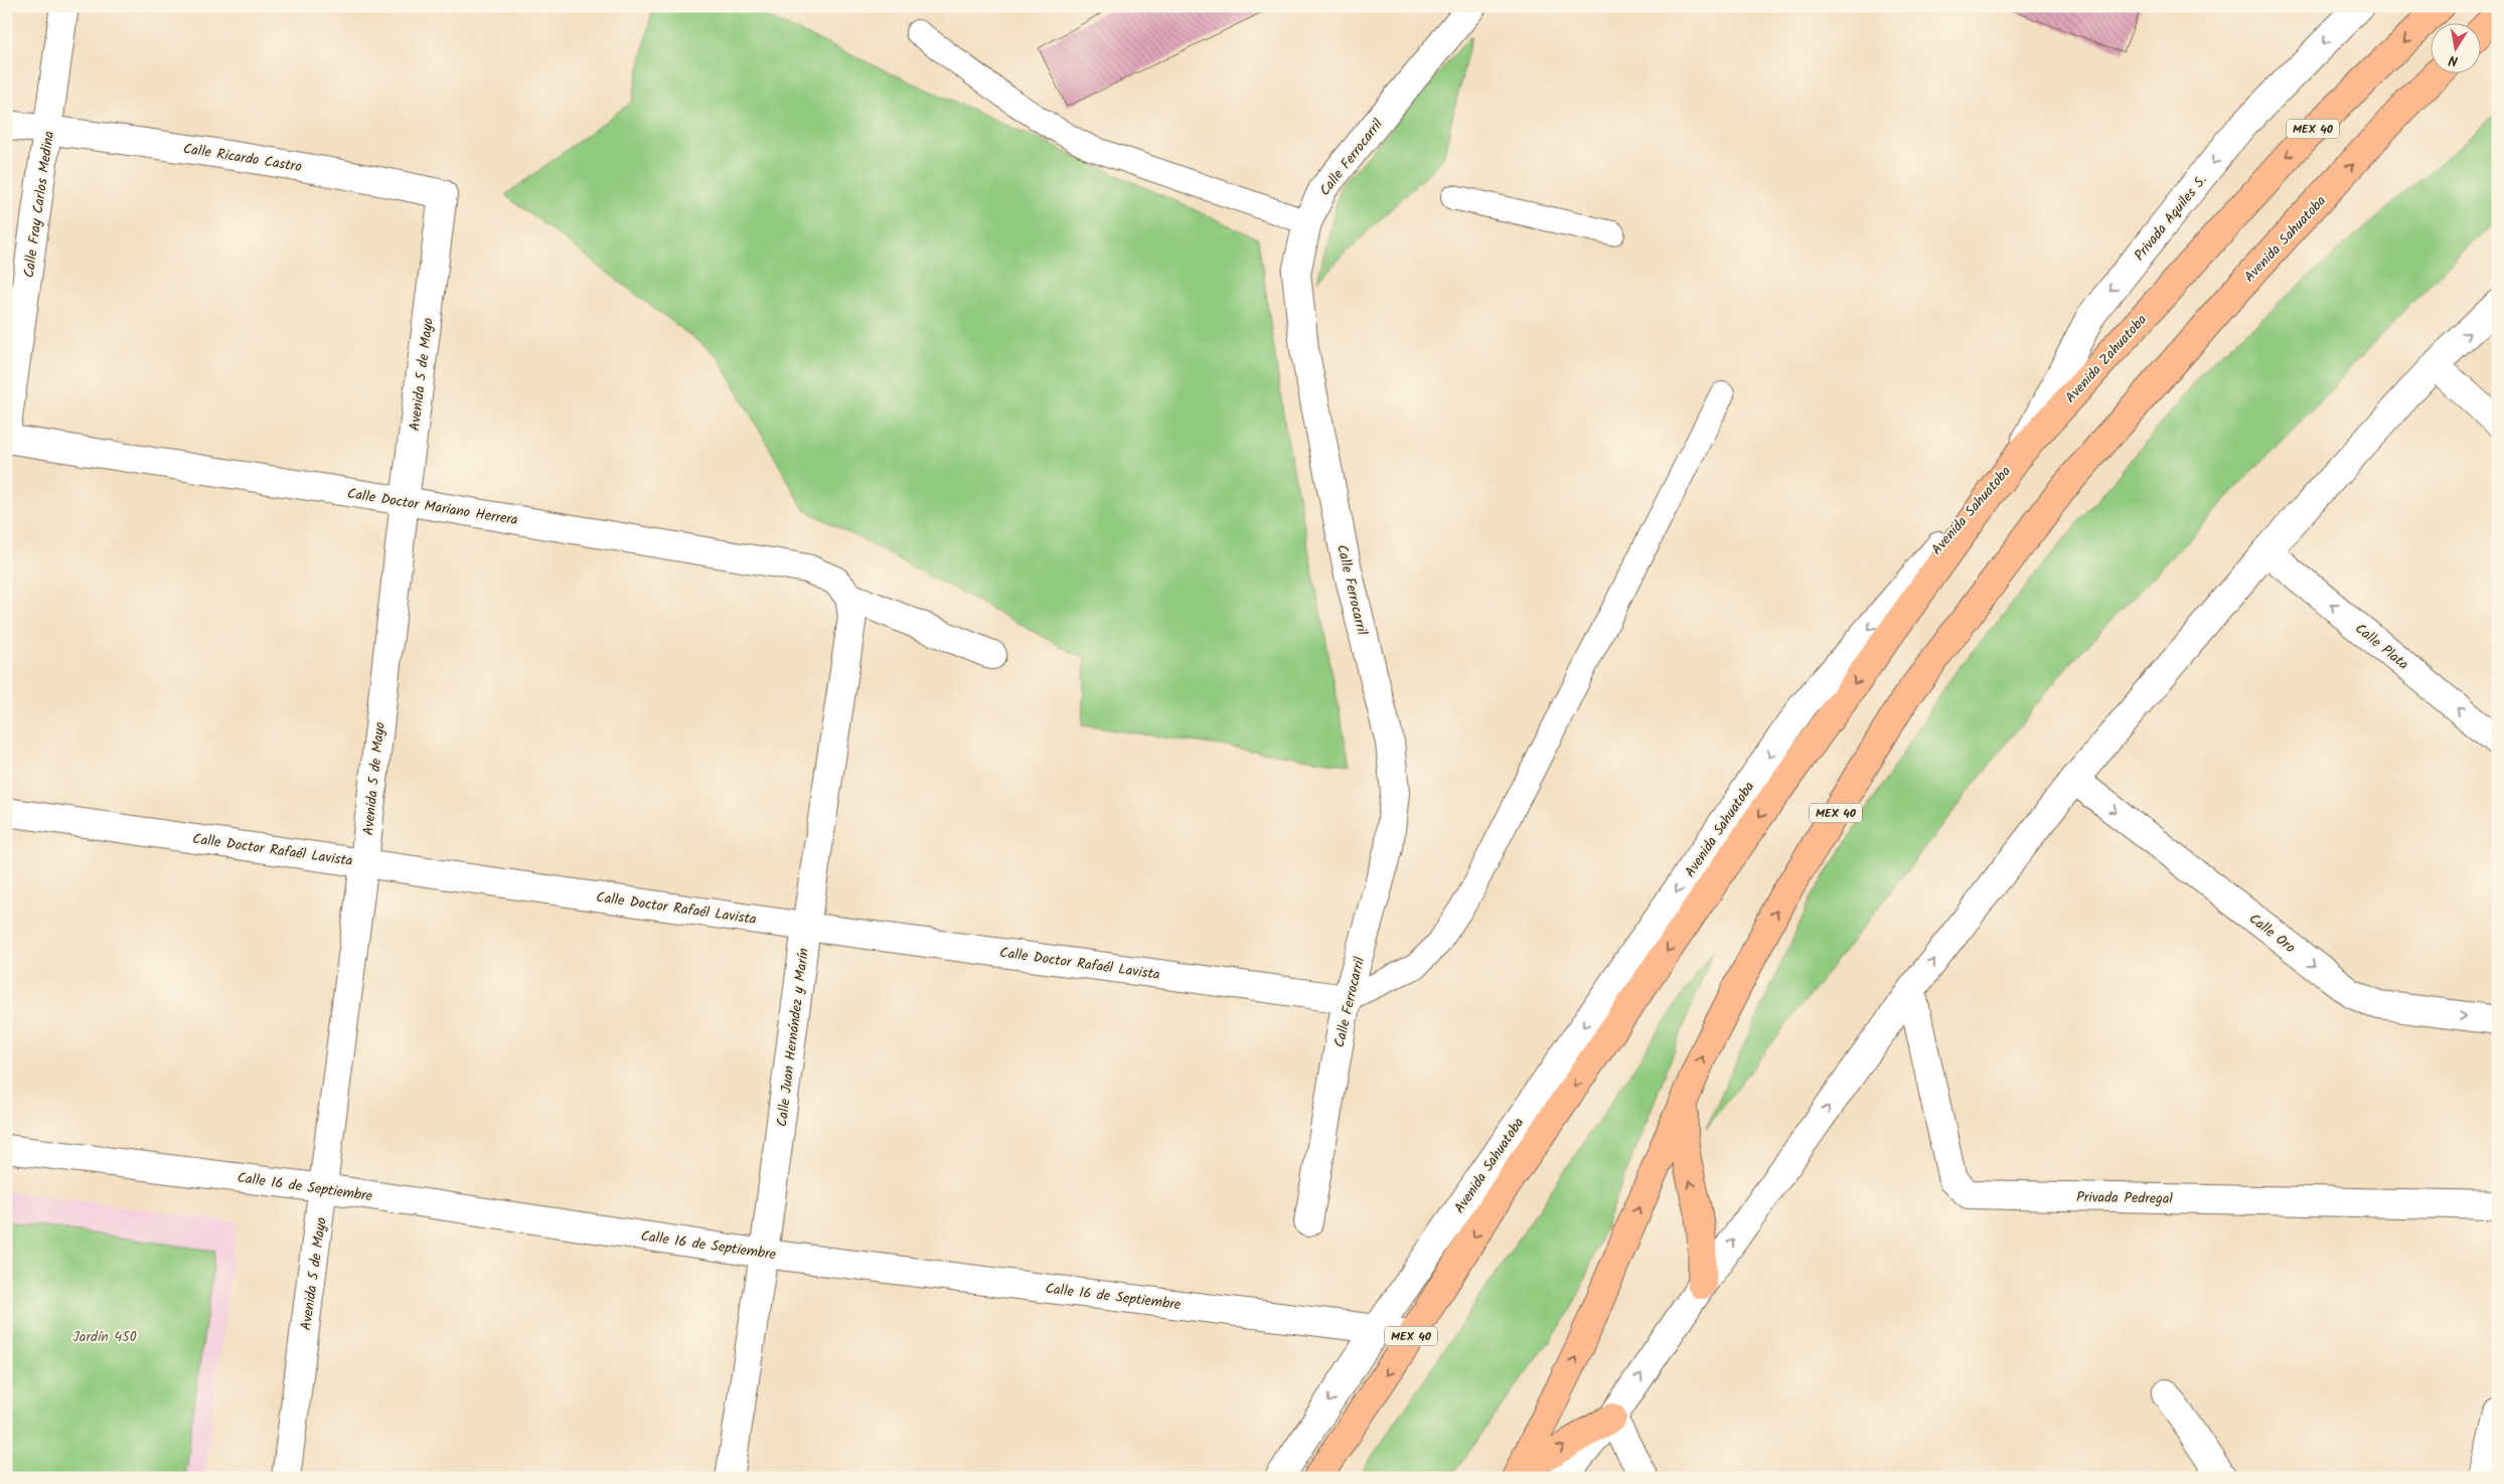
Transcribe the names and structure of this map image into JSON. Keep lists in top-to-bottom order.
{
  "streets": {
    "main road": ["MEX 40", "Avenida Sahuatoba", "Avenida Zahuatoba"],
    "street": [
      "Calle Ricardo Castro",
      "Calle Ferrocarril",
      "Calle Fray Carlos Medina",
      "Privada Aquiles S.",
      "Avenida 5 de Mayo",
      "Calle Doctor Mariano Herrera",
      "Calle Plata",
      "Calle Doctor Rafaél Lavista",
      "Calle Oro",
      "Calle Juan Hernández y Marín",
      "Calle 16 de Septiembre",
      "Privada Pedregal"
    ]
  },
  "crossings": [
    ["Calle Ricardo Castro", "Calle Fray Carlos Medina"],
    ["Calle Ricardo Castro", "Avenida 5 de Mayo"],
    ["Calle Ferrocarril", "Calle Doctor Rafaél Lavista"],
    ["Privada Aquiles S.", "Avenida Sahuatoba"],
    ["Privada Aquiles S.", "Avenida Zahuatoba"],
    ["Avenida Sahuatoba", "Avenida Zahuatoba"],
    ["Avenida Sahuatoba", "Calle 16 de Septiembre"],
    ["Avenida 5 de Mayo", "Calle Doctor Mariano Herrera"],
    ["Avenida 5 de Mayo", "Calle Doctor Rafaél Lavista"],
    ["Avenida 5 de Mayo", "Calle 16 de Septiembre"],
    ["Calle Doctor Mariano Herrera", "Calle Juan Hernández y Marín"],
    ["Calle Doctor Rafaél Lavista", "Calle Juan Hernández y Marín"],
    ["Calle Juan Hernández y Marín", "Calle 16 de Septiembre"]
  ],
  "one_way": [
    "Privada Aquiles S.",
    "Avenida Zahuatoba",
    "Calle Plata",
    "Calle Oro"
  ],
  "parks": ["Jardín 450"],
  "north": "bottom"
}
